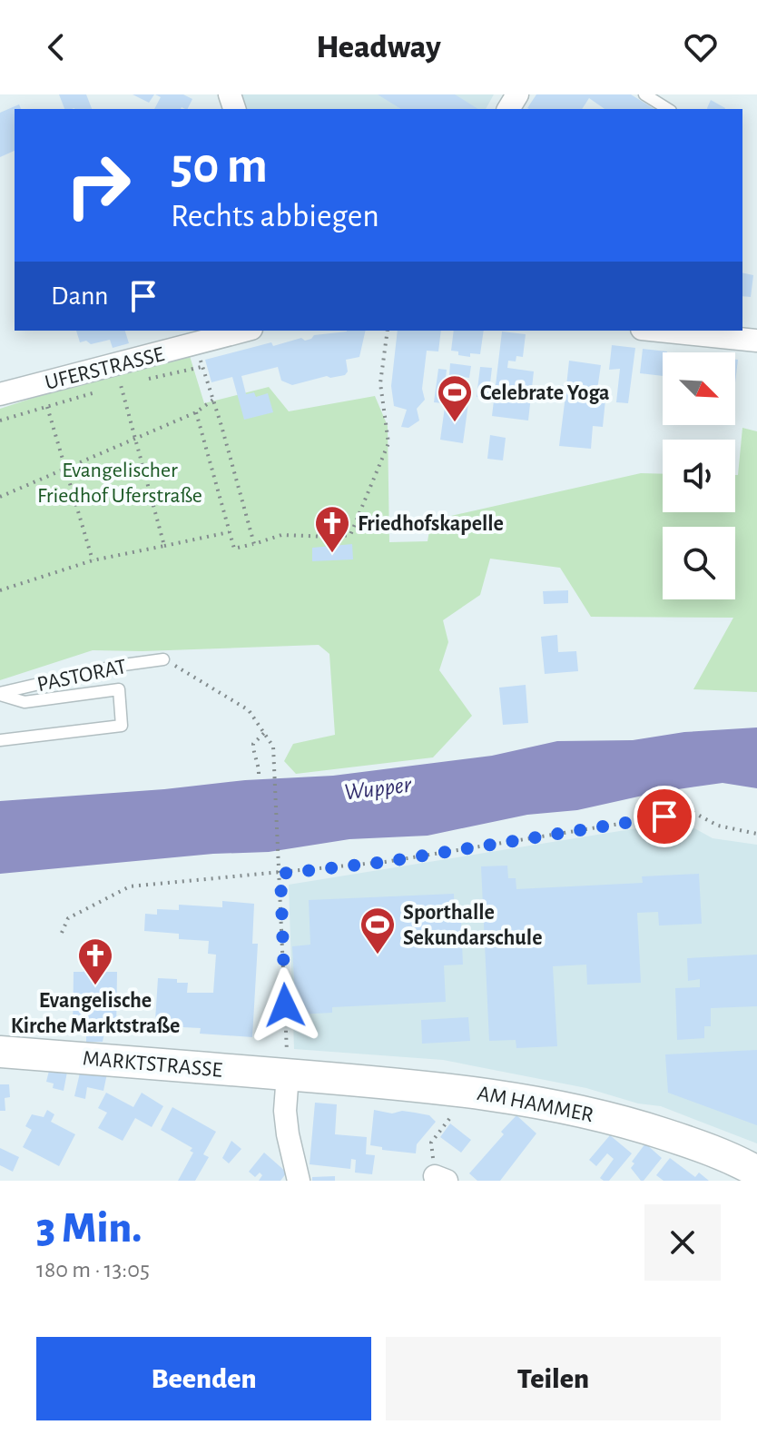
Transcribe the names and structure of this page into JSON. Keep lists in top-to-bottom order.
{
  "streets": {
    "main road": ["MARKTSTRASSE", "AM HAMMER"],
    "street": ["UFERSTRASSE"],
    "lane": ["PASTORAT"]
  },
  "crossings": [
    ["MARKTSTRASSE", "AM HAMMER"]
  ],
  "water": ["Wupper"],
  "parks": ["Evangelischer Friedhof Uferstraße"],
  "places": {
    "sports": ["Celebrate Yoga", "Sporthalle Sekundarschule"],
    "church": ["Friedhofskapelle", "Evangelische Kirche Marktstraße"]
  },
  "north": "bottom right",
  "page": {
    "header": "Headway",
    "turn": ["50 m", "Rechts abbiegen"],
    "then": "Dann",
    "heading": ["3 Min.", "180 m · 13:05"],
    "buttons": ["Beenden", "Teilen"]
  }
}
